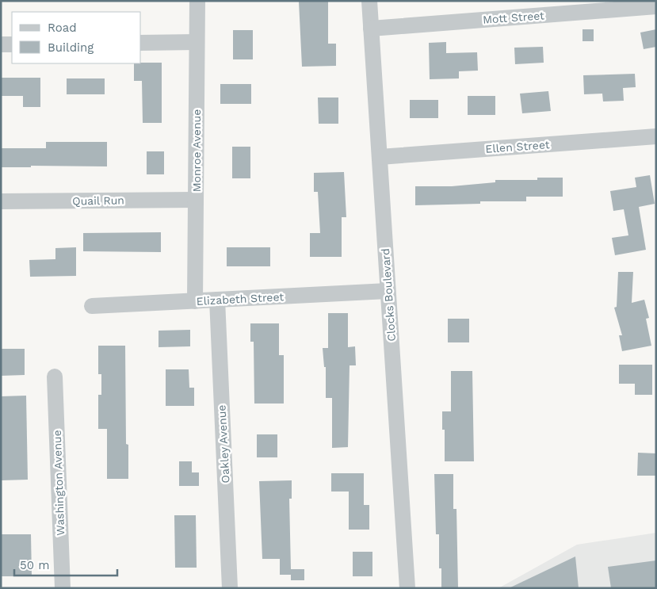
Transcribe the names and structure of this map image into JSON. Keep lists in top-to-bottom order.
{
  "streets": {
    "street": [
      "Mott Street",
      "Ellen Street",
      "Monroe Avenue",
      "Quail Run",
      "Clocks Boulevard",
      "Elizabeth Street",
      "Oakley Avenue",
      "Washington Avenue"
    ]
  },
  "crossings": [
    ["Mott Street", "Clocks Boulevard"],
    ["Ellen Street", "Clocks Boulevard"],
    ["Monroe Avenue", "Quail Run"],
    ["Monroe Avenue", "Elizabeth Street"],
    ["Clocks Boulevard", "Elizabeth Street"],
    ["Elizabeth Street", "Oakley Avenue"]
  ],
  "legend": ["Road", "Building"],
  "scale_bar": "50 m"
}
